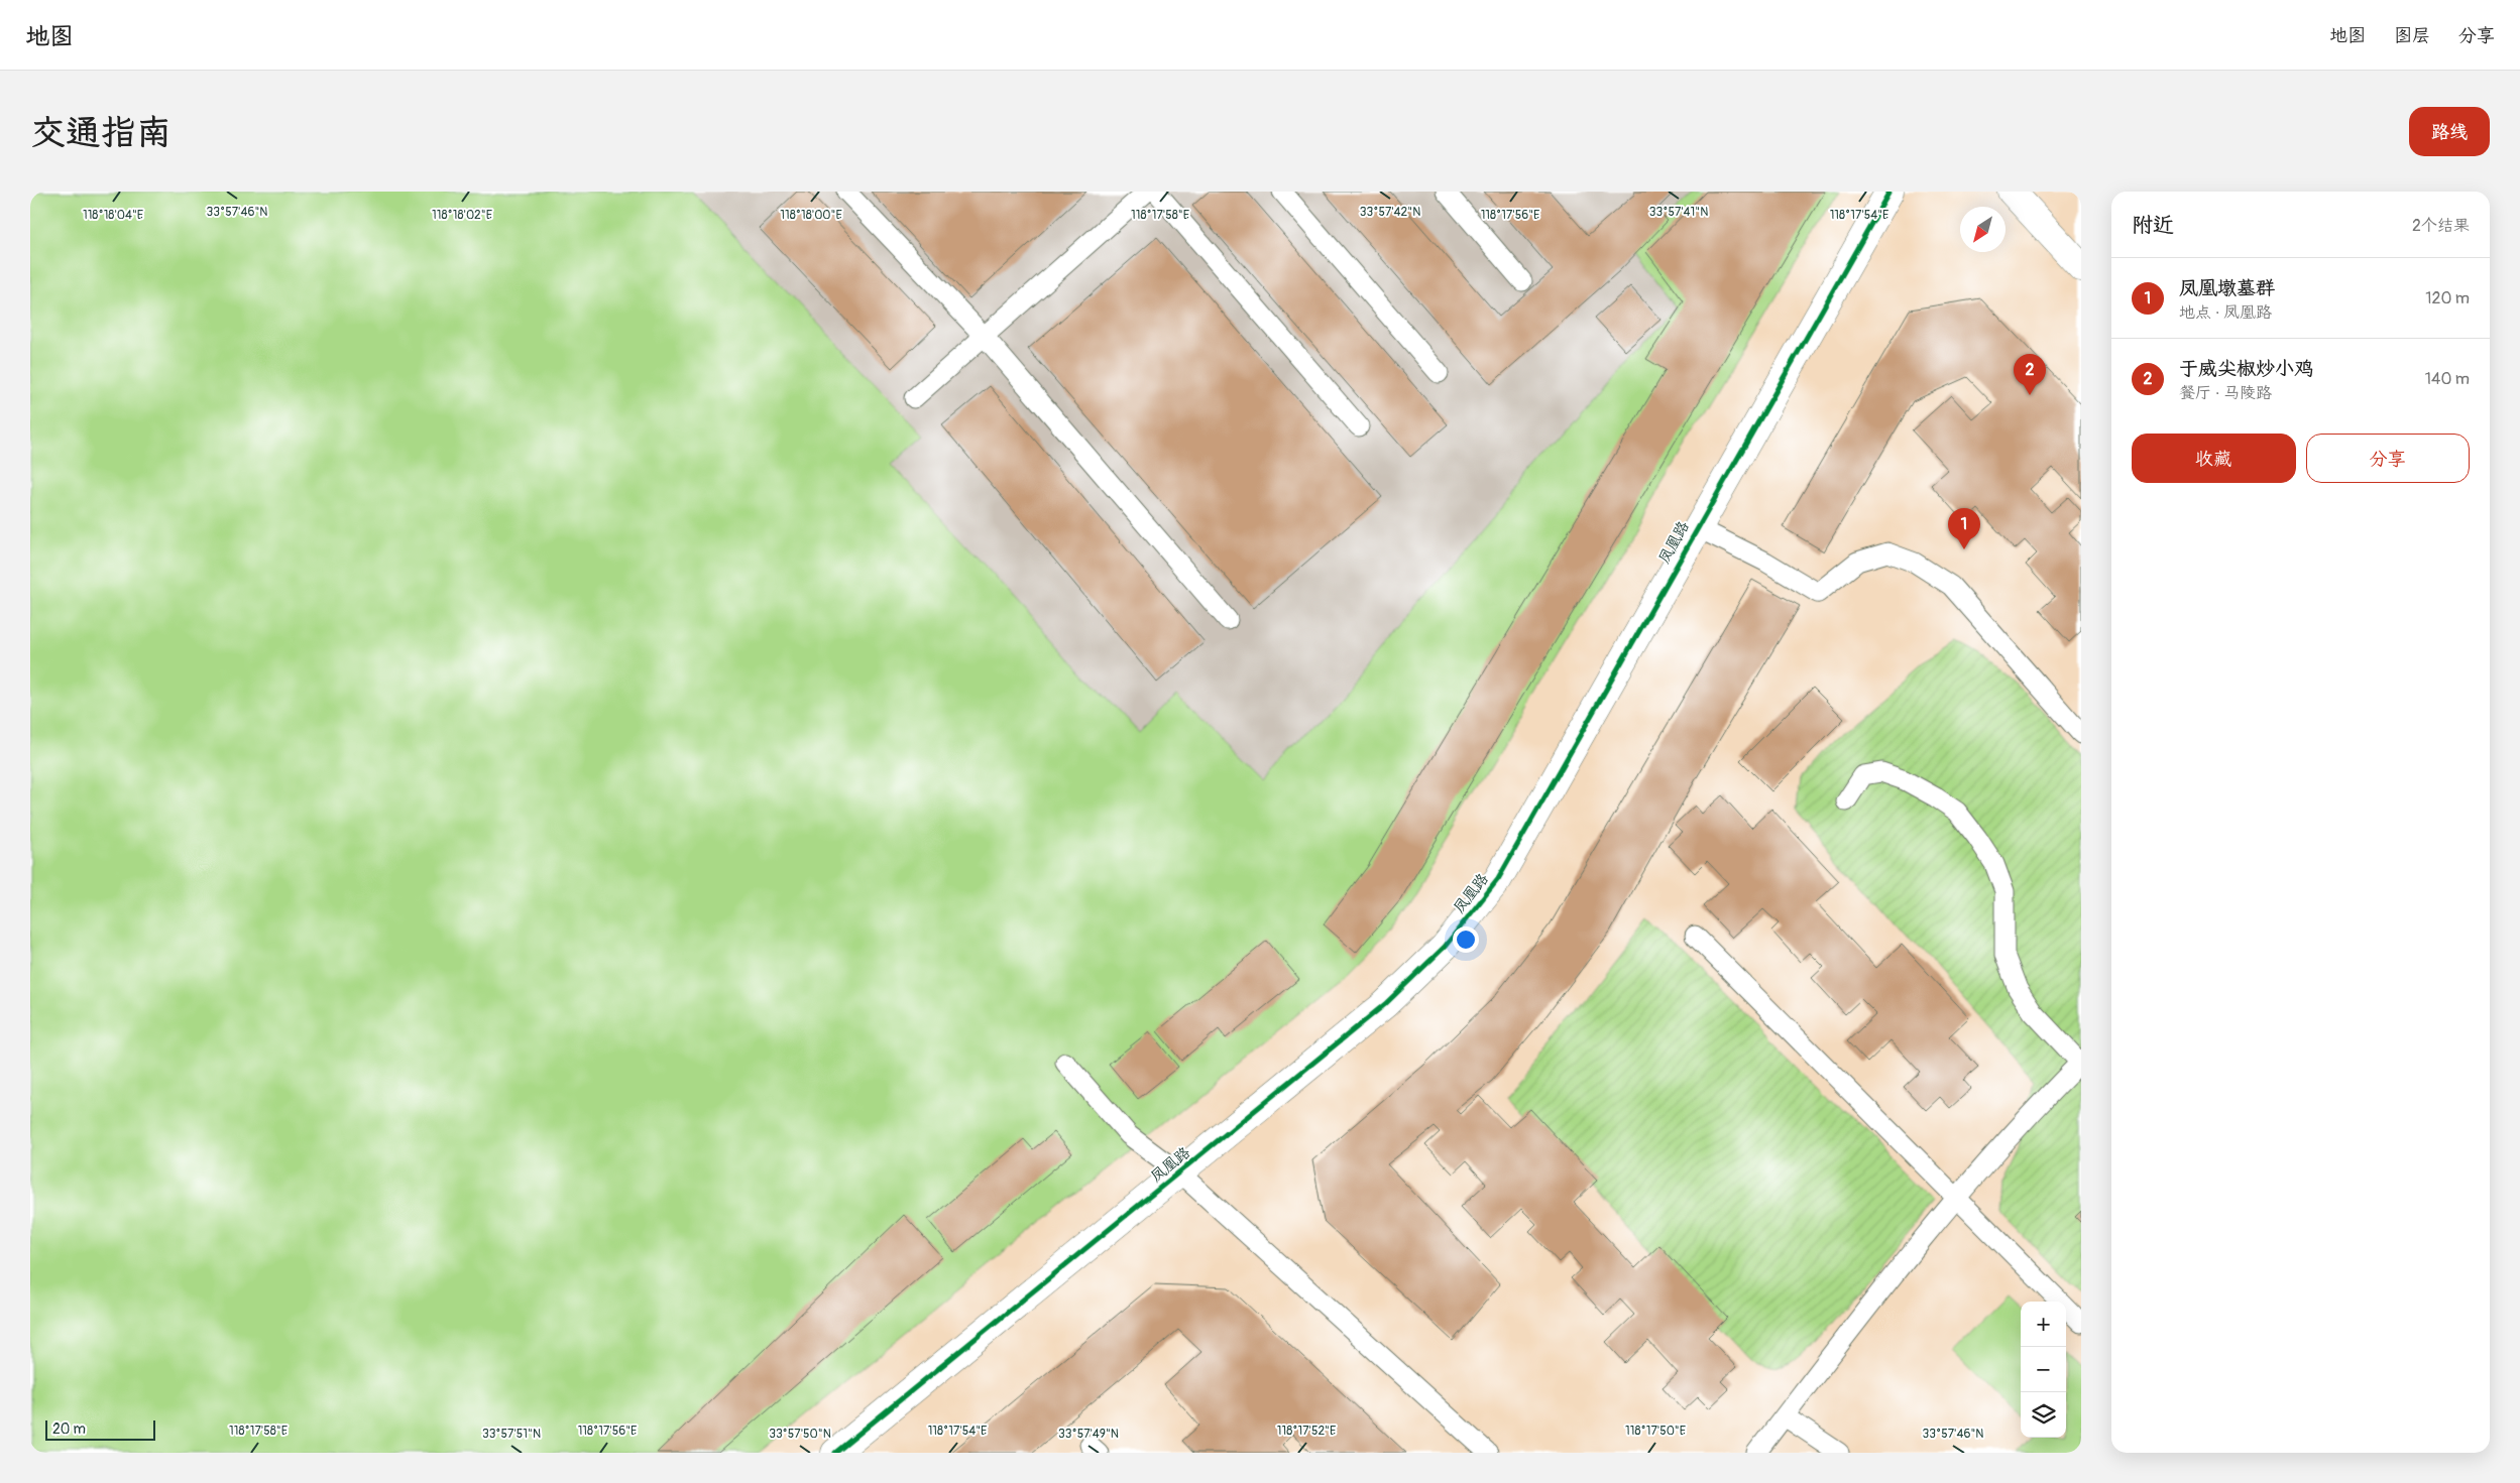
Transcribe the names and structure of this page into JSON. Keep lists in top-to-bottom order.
{
  "streets": {
    "street": ["凤凰路"]
  },
  "scale_bar": "20 m",
  "north": "bottom left",
  "page": {
    "header": "地图",
    "nav": ["地图", "图层", "分享"],
    "buttons": [
      "路线",
      ["收藏", "分享"]
    ],
    "title": "交通指南",
    "heading": ["附近", "2个结果"],
    "list": [
      {
        "mark": "1",
        "name": "凤凰墩墓群",
        "note": "地点 · 凤凰路",
        "value": "120 m"
      },
      {
        "mark": "2",
        "name": "于威尖椒炒小鸡",
        "note": "餐厅 · 马陵路",
        "value": "140 m"
      }
    ],
    "pins": ["2", "1"],
    "map_buttons": ["+", "−"],
    "scale": "20 m"
  },
  "coordinates": [
    "33°57'46\"N",
    "33°57'42\"N",
    "33°57'41\"N",
    "118°18'04\"E",
    "118°18'02\"E",
    "118°18'00\"E",
    "118°17'58\"E",
    "118°17'56\"E",
    "118°17'54\"E",
    "118°17'52\"E",
    "118°17'50\"E",
    "33°57'51\"N",
    "33°57'50\"N",
    "33°57'49\"N"
  ]
}
